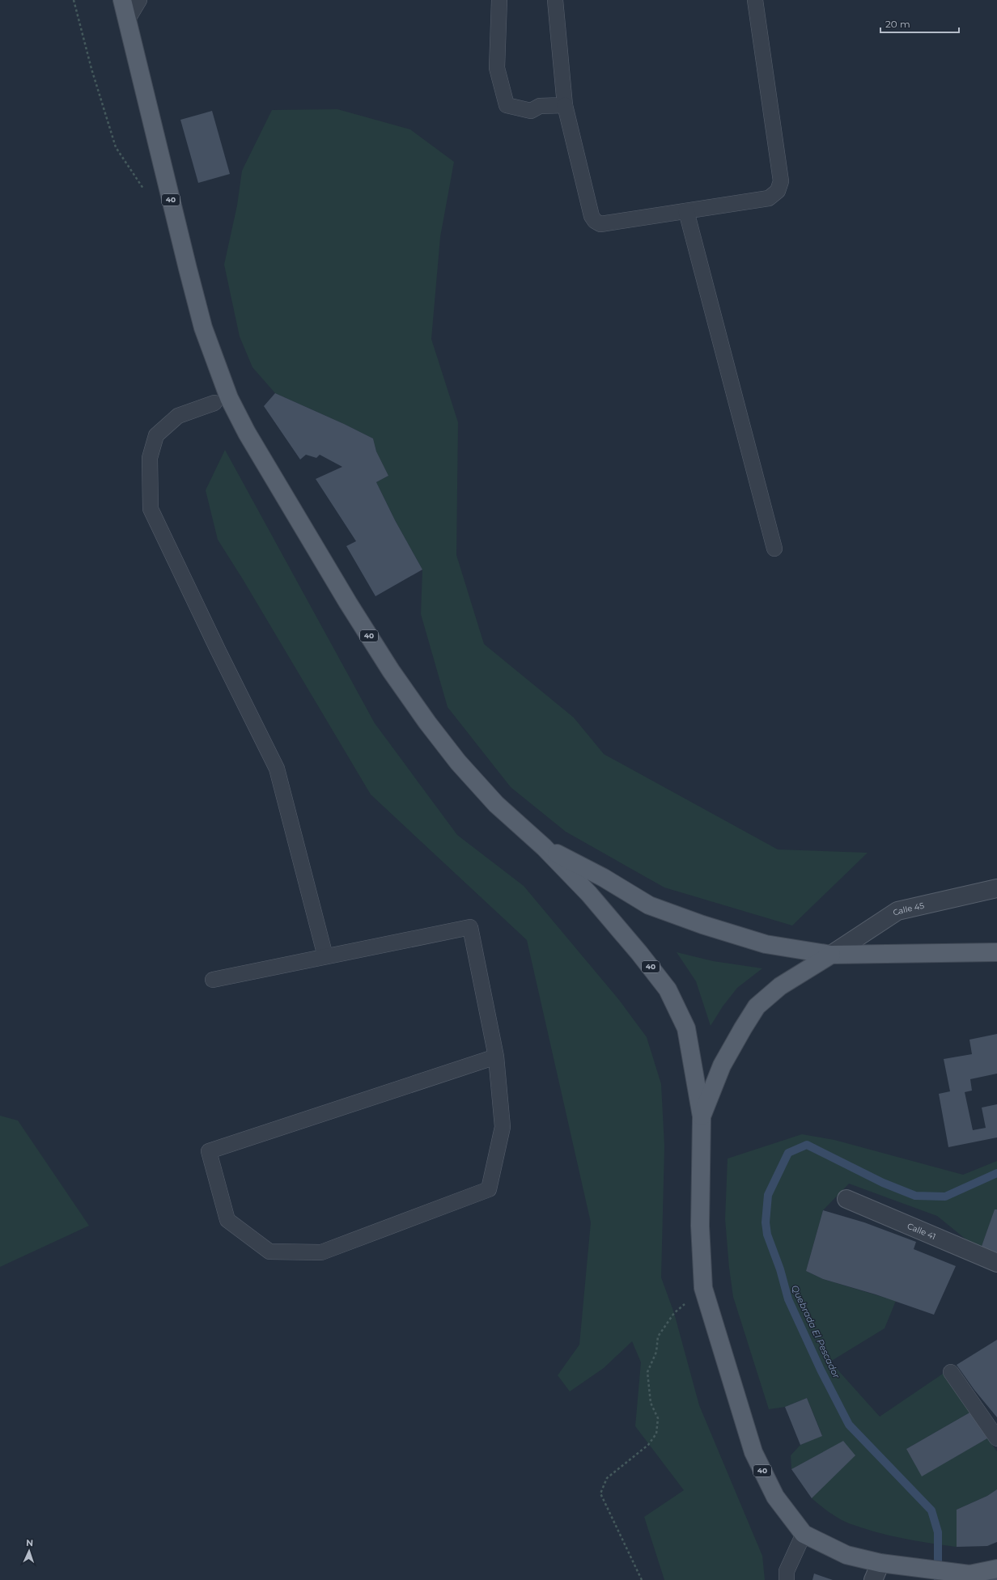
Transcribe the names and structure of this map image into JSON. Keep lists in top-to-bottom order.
{
  "streets": {
    "main road": ["40"],
    "street": ["Calle 45", "Calle 41"]
  },
  "crossings": [
    ["40", "Calle 45"]
  ],
  "water": ["Quebrada El Pescador"],
  "scale_bar": "20 m",
  "north": "top"
}
